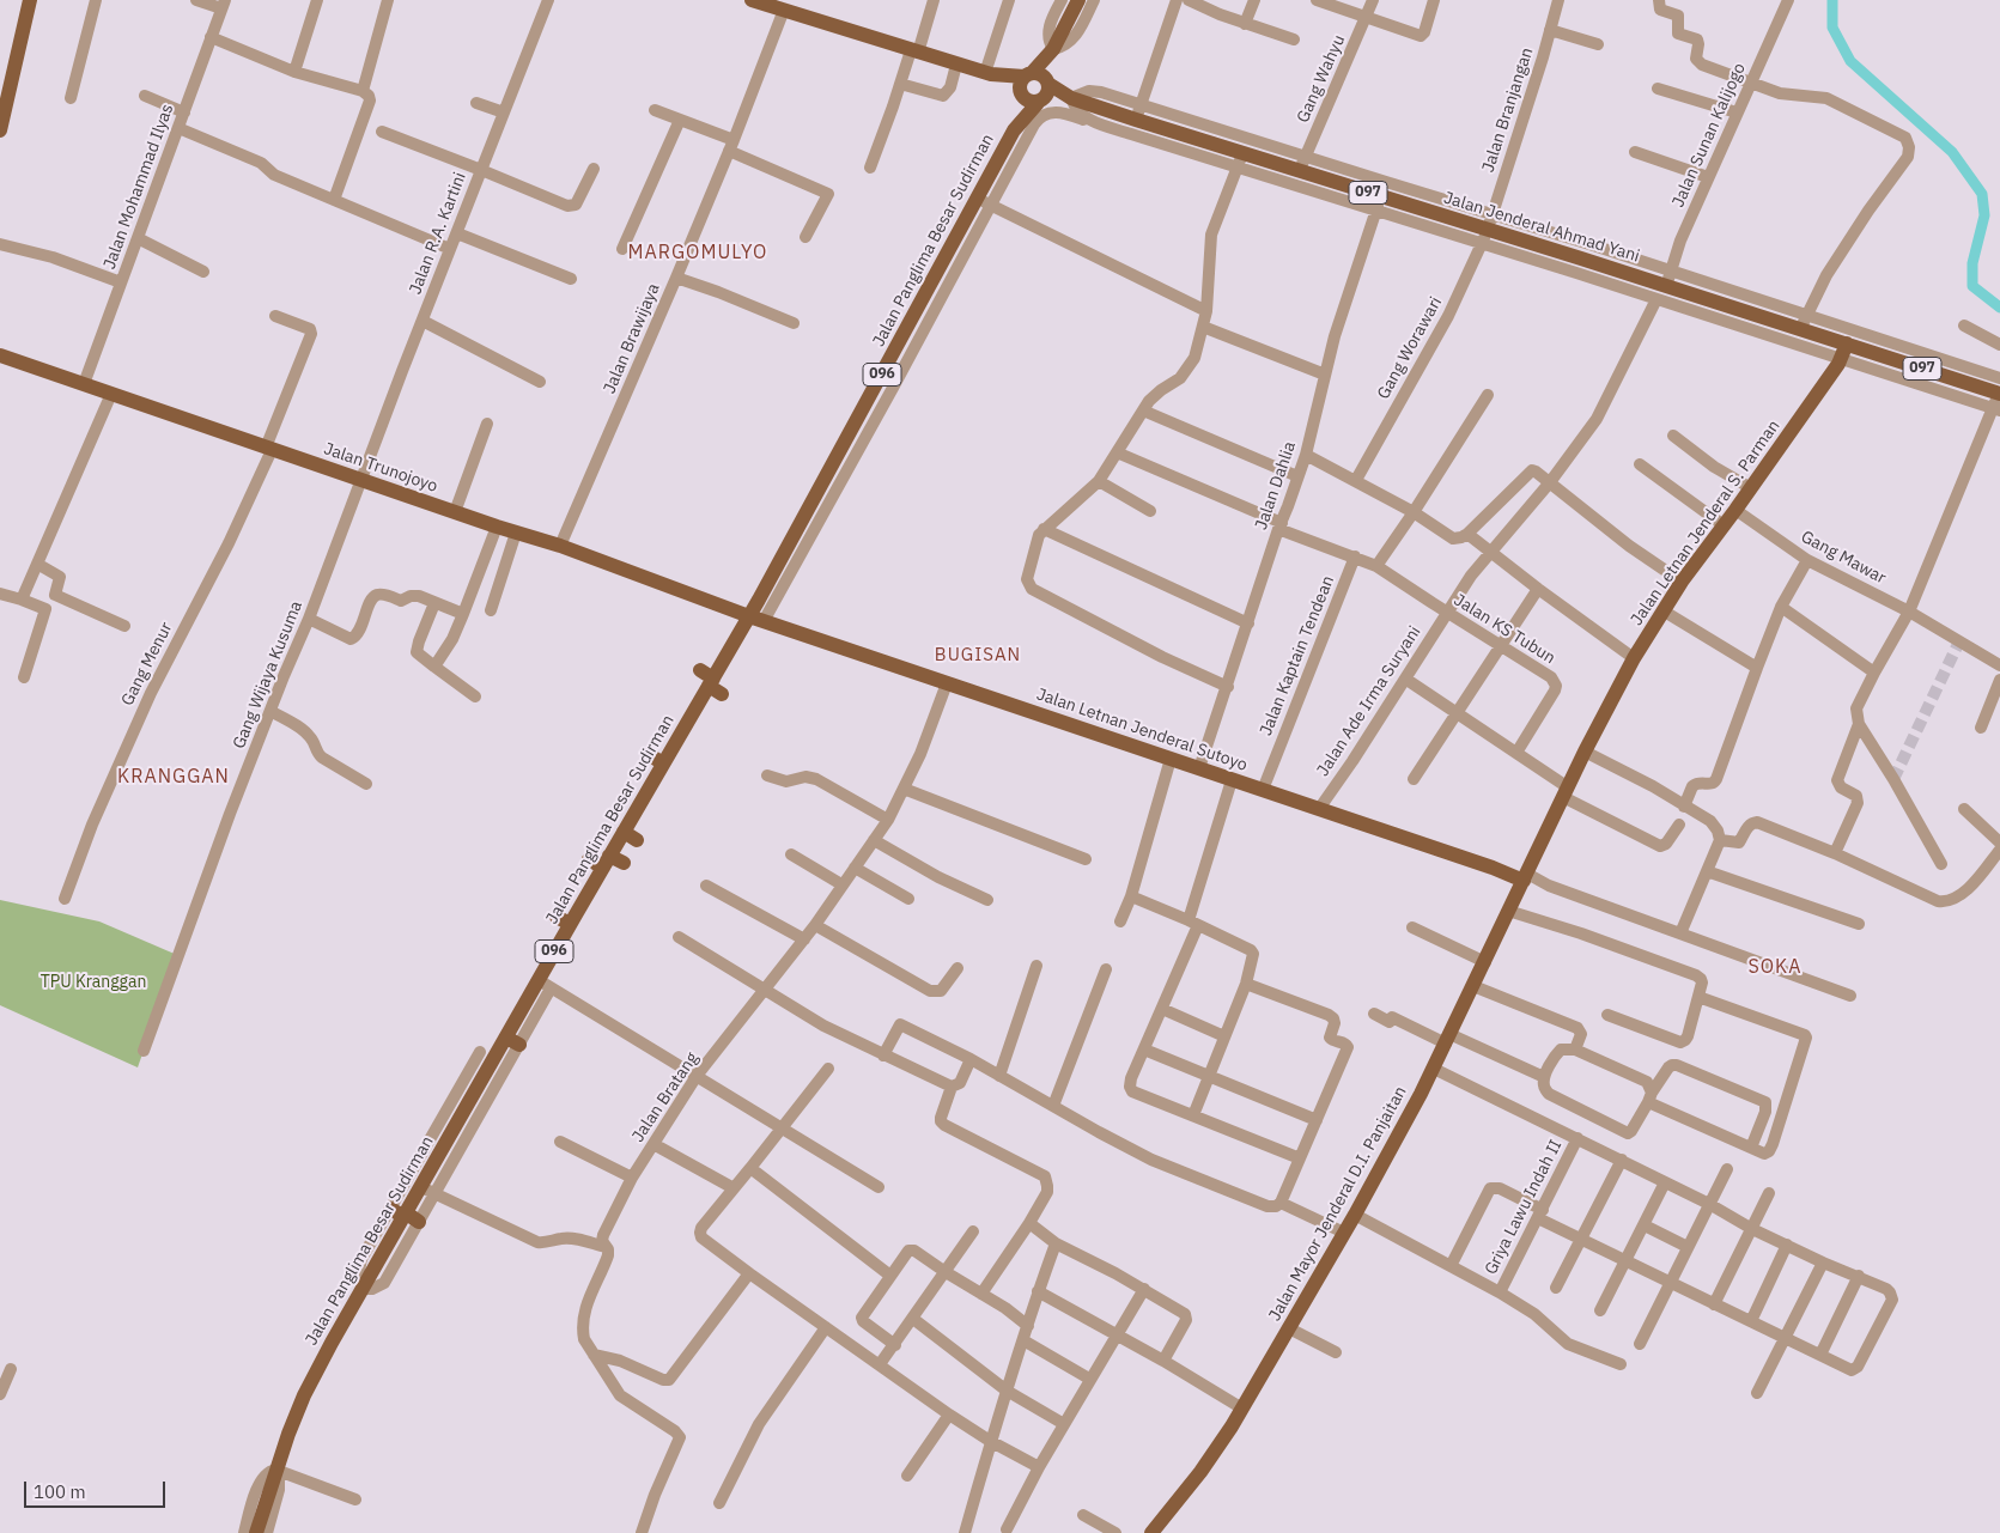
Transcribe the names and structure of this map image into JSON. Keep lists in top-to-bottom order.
{
  "streets": {
    "main road": [
      "097",
      "Jalan Jenderal Ahmad Yani",
      "Jalan Panglima Besar Sudirman",
      "096",
      "Jalan Trunojoyo",
      "Jalan Letnan Jenderal S. Parman",
      "Jalan Letnan Jenderal Sutoyo",
      "Jalan Mayor Jenderal D.I. Panjaitan"
    ],
    "street": [
      "Gang Wahyu",
      "Jalan Branjangan",
      "Jalan Sunan Kalijogo",
      "Jalan Mohammad Ilyas",
      "Jalan R.A. Kartini",
      "Jalan Brawijaya",
      "Gang Worawari",
      "Jalan Dahlia",
      "Gang Mawar",
      "Jalan KS Tubun",
      "Jalan Kaptain Tendean",
      "Gang Menur",
      "Gang Wijaya Kusuma",
      "Jalan Ade Irma Suryani",
      "Jalan Bratang",
      "Griya Lawu Indah II"
    ]
  },
  "crossings": [
    ["Gang Wahyu", "Jalan Jenderal Ahmad Yani"],
    ["Jalan Branjangan", "Jalan Jenderal Ahmad Yani"],
    ["Jalan Branjangan", "Gang Worawari"],
    ["Jalan Sunan Kalijogo", "Jalan Jenderal Ahmad Yani"],
    ["Jalan Mohammad Ilyas", "Jalan Trunojoyo"],
    ["Jalan Jenderal Ahmad Yani", "Jalan Panglima Besar Sudirman"],
    ["Jalan Jenderal Ahmad Yani", "Gang Worawari"],
    ["Jalan Jenderal Ahmad Yani", "Jalan Dahlia"],
    ["Jalan Jenderal Ahmad Yani", "Jalan Letnan Jenderal S. Parman"],
    ["Jalan R.A. Kartini", "Jalan Trunojoyo"],
    ["Jalan R.A. Kartini", "Gang Wijaya Kusuma"],
    ["Jalan Panglima Besar Sudirman", "Jalan Trunojoyo"],
    ["Jalan Panglima Besar Sudirman", "Jalan Letnan Jenderal Sutoyo"],
    ["Jalan Brawijaya", "Jalan Trunojoyo"],
    ["Jalan Trunojoyo", "Gang Menur"],
    ["Jalan Trunojoyo", "Gang Wijaya Kusuma"],
    ["Jalan Trunojoyo", "Jalan Letnan Jenderal Sutoyo"],
    ["Jalan Dahlia", "Jalan Letnan Jenderal Sutoyo"],
    ["Jalan Letnan Jenderal S. Parman", "Gang Mawar"],
    ["Jalan Letnan Jenderal S. Parman", "Jalan Letnan Jenderal Sutoyo"],
    ["Jalan Letnan Jenderal S. Parman", "Jalan Mayor Jenderal D.I. Panjaitan"],
    ["Jalan KS Tubun", "Jalan Ade Irma Suryani"],
    ["Jalan Kaptain Tendean", "Jalan Letnan Jenderal Sutoyo"],
    ["Jalan Ade Irma Suryani", "Jalan Letnan Jenderal Sutoyo"],
    ["Jalan Letnan Jenderal Sutoyo", "Jalan Bratang"],
    ["Jalan Letnan Jenderal Sutoyo", "Jalan Mayor Jenderal D.I. Panjaitan"]
  ],
  "districts": [
    "MARGOMULYO",
    "BUGISAN",
    "KRANGGAN",
    "SOKA"
  ],
  "parks": ["TPU Kranggan"],
  "scale_bar": "100 m"
}
